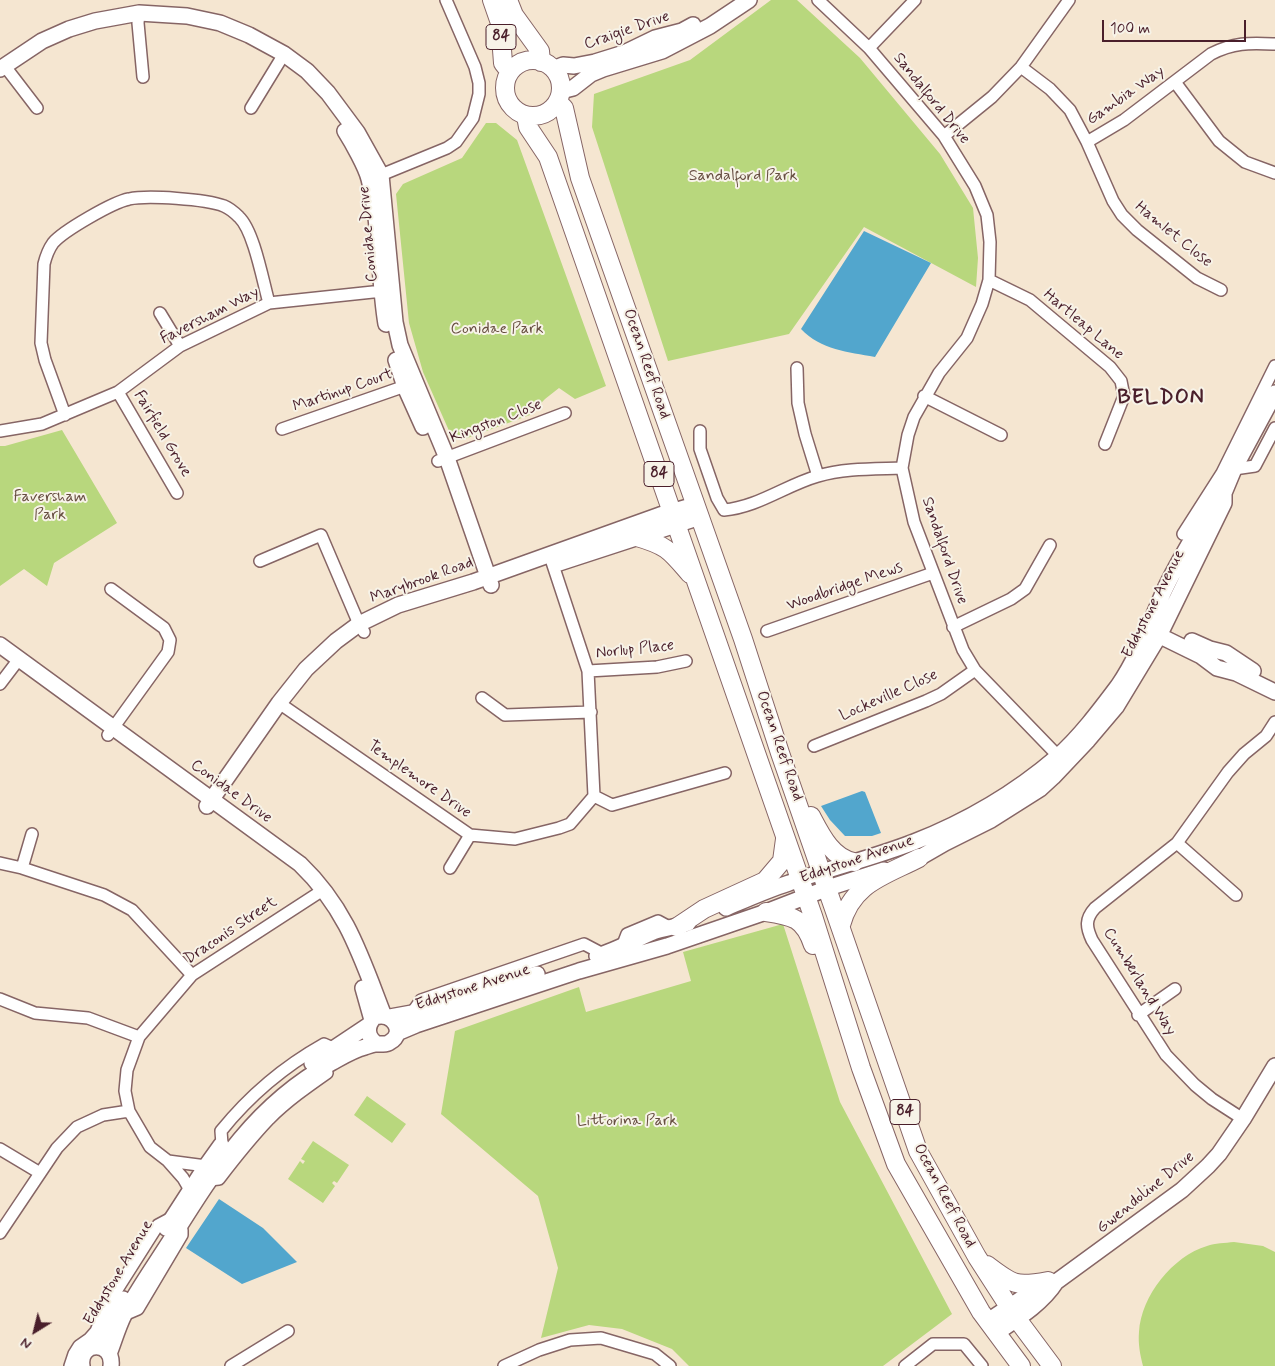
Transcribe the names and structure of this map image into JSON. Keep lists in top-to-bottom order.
{
  "streets": {
    "main road": [
      "Craigie Drive",
      "84",
      "Conidae Drive",
      "Ocean Reef Road",
      "Marybrook Road",
      "Eddystone Avenue",
      "Gwendoline Drive"
    ],
    "street": [
      "Gambia Way",
      "Sandalford Drive",
      "Hamlet Close",
      "Faversham Way",
      "Hartleap Lane",
      "Martinup Court",
      "Kingston Close",
      "Fairfield Grove",
      "Woodbridge Mews",
      "Norlup Place",
      "Lockeville Close",
      "Templemore Drive",
      "Draconis Street",
      "Cumberland Way"
    ]
  },
  "crossings": [
    ["Craigie Drive", "84"],
    ["Craigie Drive", "Ocean Reef Road"],
    ["84", "Ocean Reef Road"],
    ["Gambia Way", "Hamlet Close"],
    ["Sandalford Drive", "Hartleap Lane"],
    ["Sandalford Drive", "Woodbridge Mews"],
    ["Sandalford Drive", "Eddystone Avenue"],
    ["Sandalford Drive", "Lockeville Close"],
    ["Conidae Drive", "Faversham Way"],
    ["Conidae Drive", "Martinup Court"],
    ["Conidae Drive", "Kingston Close"],
    ["Conidae Drive", "Marybrook Road"],
    ["Conidae Drive", "Eddystone Avenue"],
    ["Conidae Drive", "Draconis Street"],
    ["Faversham Way", "Fairfield Grove"],
    ["Ocean Reef Road", "Marybrook Road"],
    ["Ocean Reef Road", "Eddystone Avenue"],
    ["Ocean Reef Road", "Gwendoline Drive"],
    ["Marybrook Road", "Templemore Drive"],
    ["Eddystone Avenue", "Draconis Street"],
    ["Cumberland Way", "Gwendoline Drive"]
  ],
  "districts": ["BELDON"],
  "parks": [
    "Sandalford Park",
    "Conidae Park",
    "Faversham Park",
    "Littorina Park"
  ],
  "scale_bar": "100 m",
  "north": "bottom left"
}
